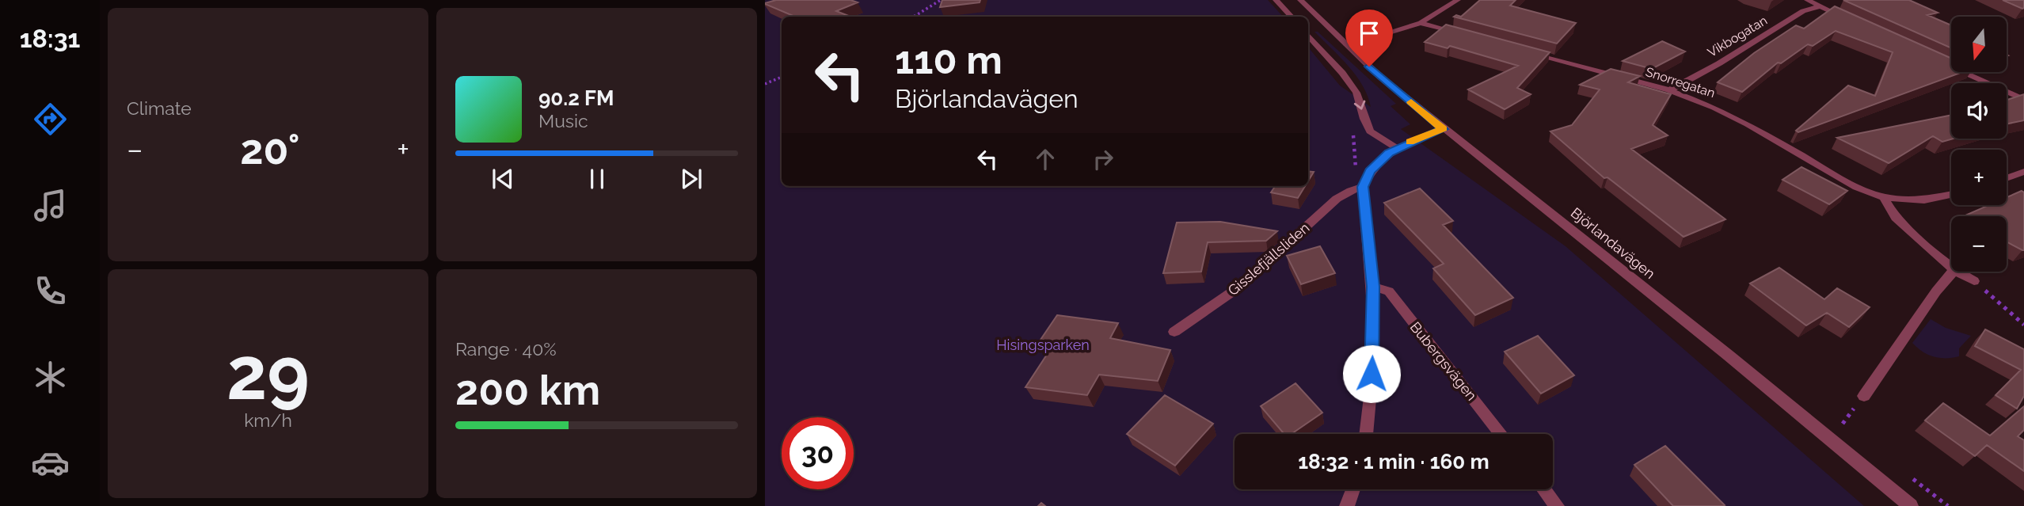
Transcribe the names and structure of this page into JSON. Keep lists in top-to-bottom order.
{
  "streets": {
    "street": [
      "Vikbogatan",
      "Snorregatan",
      "Björlandavägen",
      "Gisslefjällsliden",
      "Bubergsvägen"
    ]
  },
  "crossings": [
    ["Vikbogatan", "Snorregatan"]
  ],
  "parks": ["Hisingsparken"],
  "north": "bottom",
  "page": {
    "tabs": "18:31",
    "tile": [
      "Climate",
      ["29", "km/h"],
      ["Range · 40%", "200 km"]
    ],
    "map_buttons": ["+", "−"],
    "turn": ["110 m", "Björlandavägen"],
    "song": ["90.2 FM", "Music"],
    "heat": ["−", "20°", "+"],
    "limit": "30",
    "trip": "18:32 · 1 min · 160 m"
  }
}
